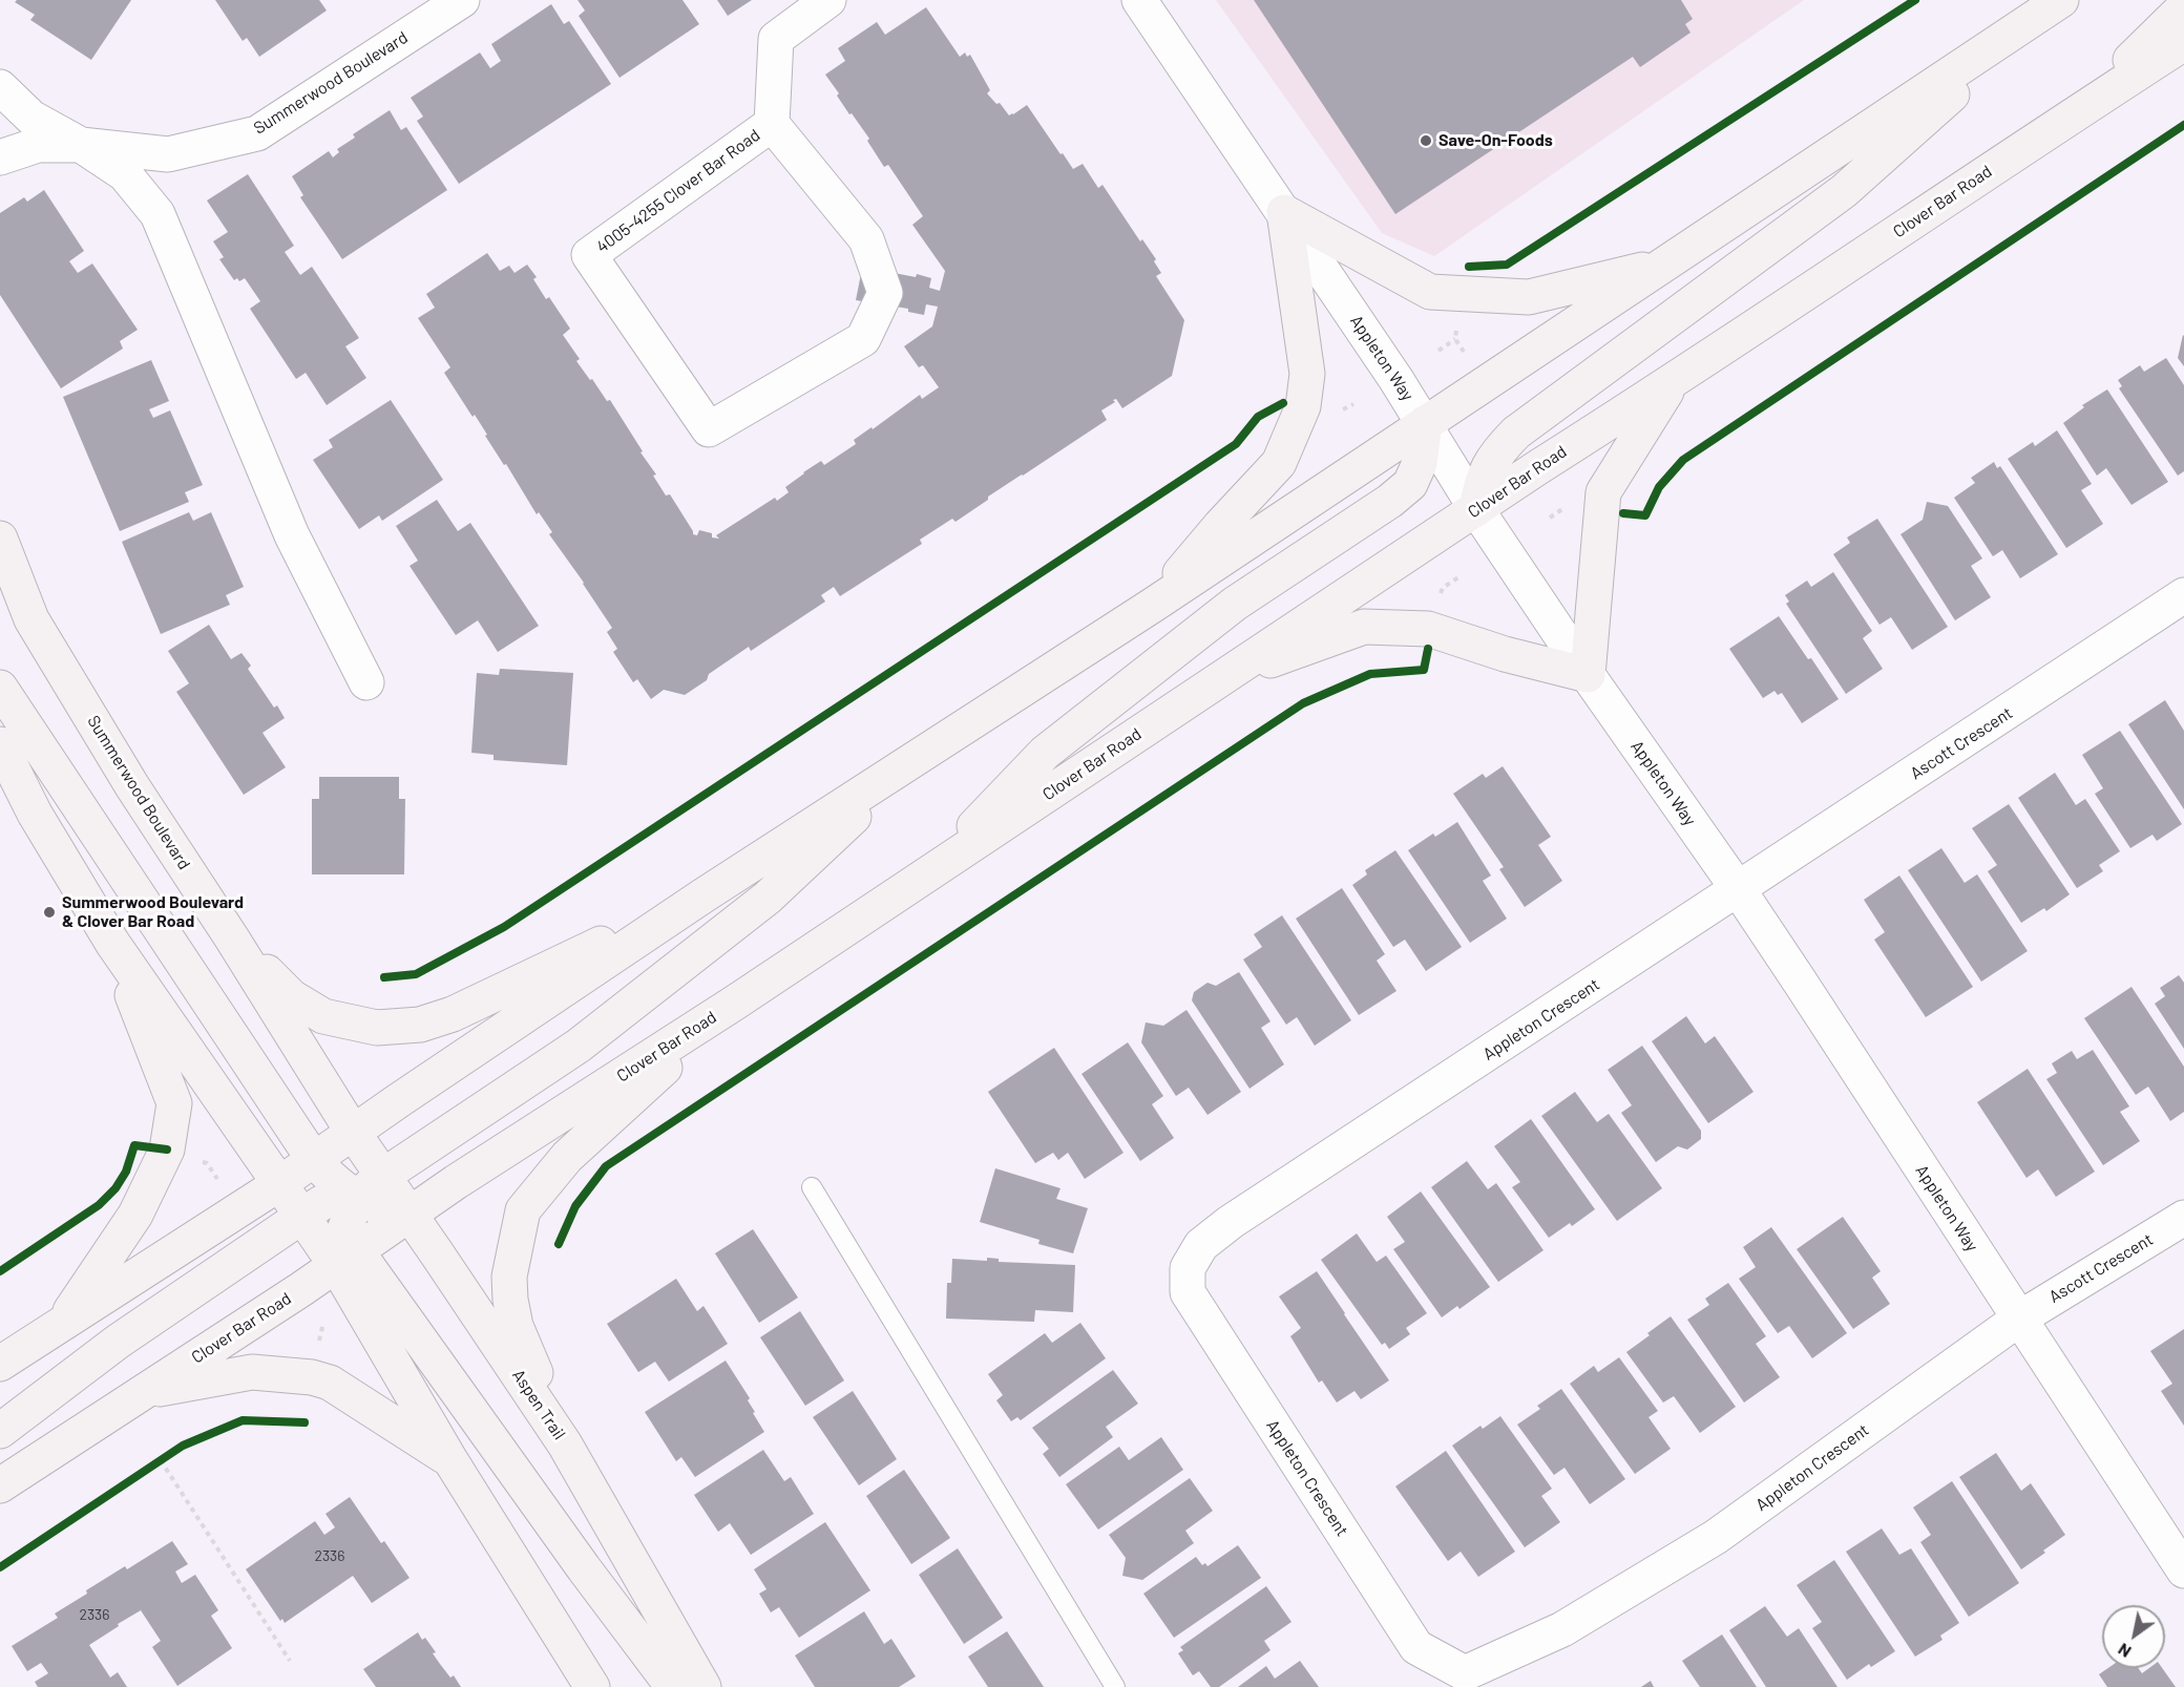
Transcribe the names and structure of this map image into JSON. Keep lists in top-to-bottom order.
{
  "streets": {
    "main road": ["Summerwood Boulevard", "Clover Bar Road", "Aspen Trail"],
    "street": [
      "4005-4255 Clover Bar Road",
      "Appleton Way",
      "Ascott Crescent",
      "Appleton Crescent"
    ]
  },
  "crossings": [
    ["Summerwood Boulevard", "Aspen Trail"],
    ["Clover Bar Road", "Appleton Way"],
    ["Clover Bar Road", "Aspen Trail"],
    ["Appleton Way", "Ascott Crescent"],
    ["Appleton Way", "Appleton Crescent"],
    ["Ascott Crescent", "Appleton Crescent"]
  ],
  "places": ["Save-On-Foods", "Summerwood Boulevard & Clover Bar Road"],
  "house_numbers": ["2336", "2336"],
  "north": "bottom left"
}
